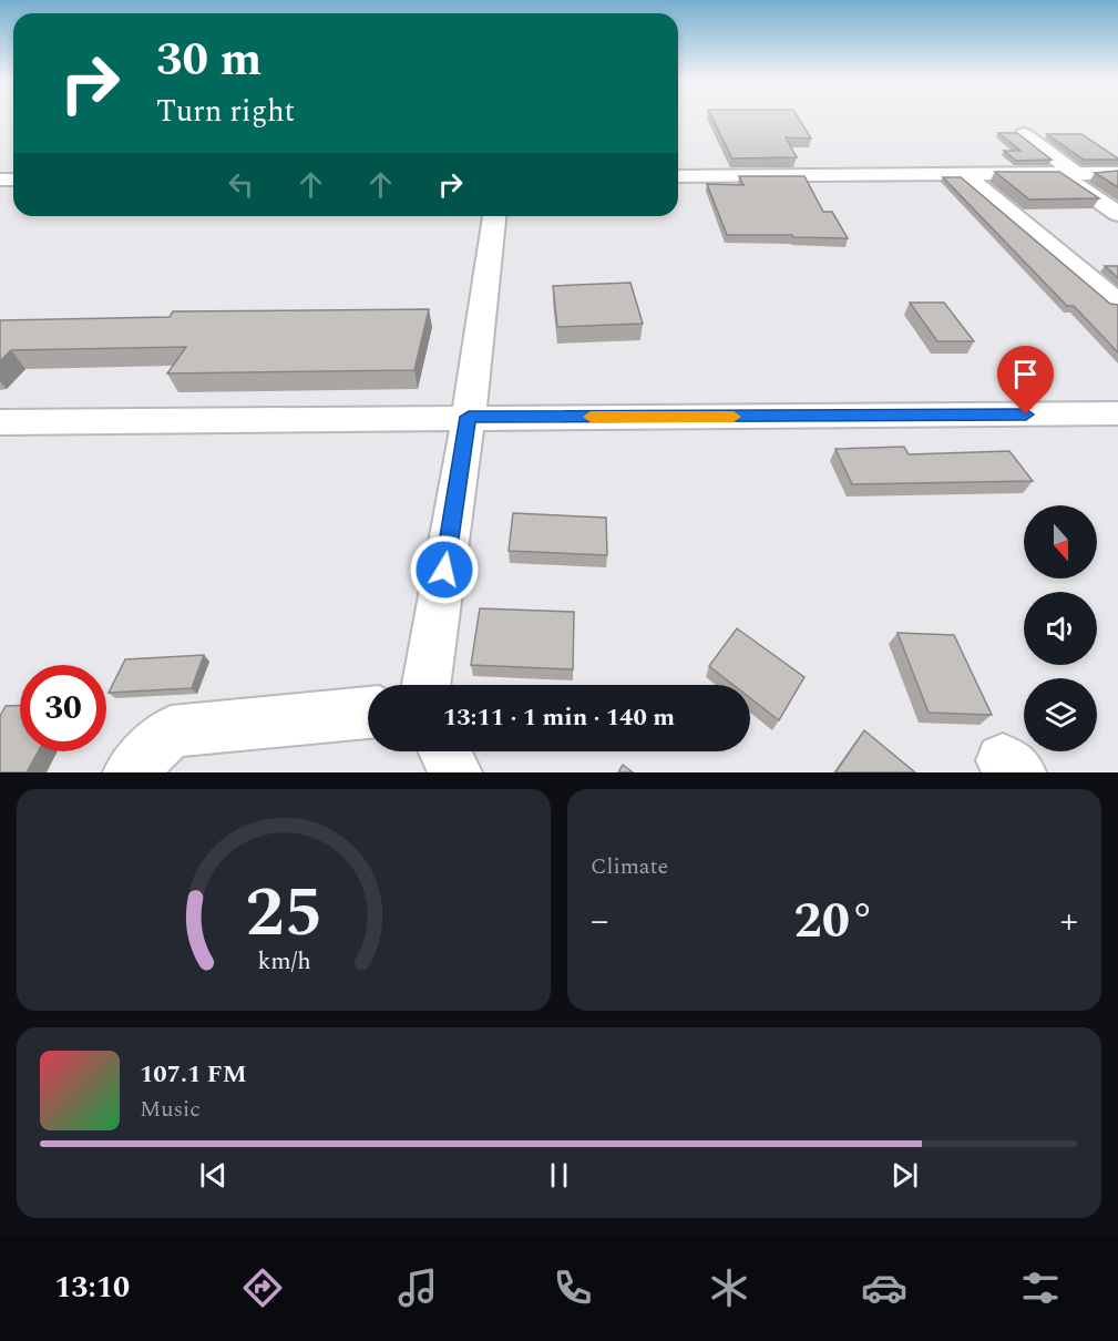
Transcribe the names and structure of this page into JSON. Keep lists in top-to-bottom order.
{
  "north": "bottom",
  "page": {
    "turn": ["30 m", "Turn right"],
    "limit": "30",
    "trip": "13:11 · 1 min · 140 m",
    "tile": "Climate",
    "heat": ["−", "20°", "+"],
    "song": ["107.1 FM", "Music"],
    "tabs": "13:10",
    "gauge": ["25", "km/h"]
  }
}
